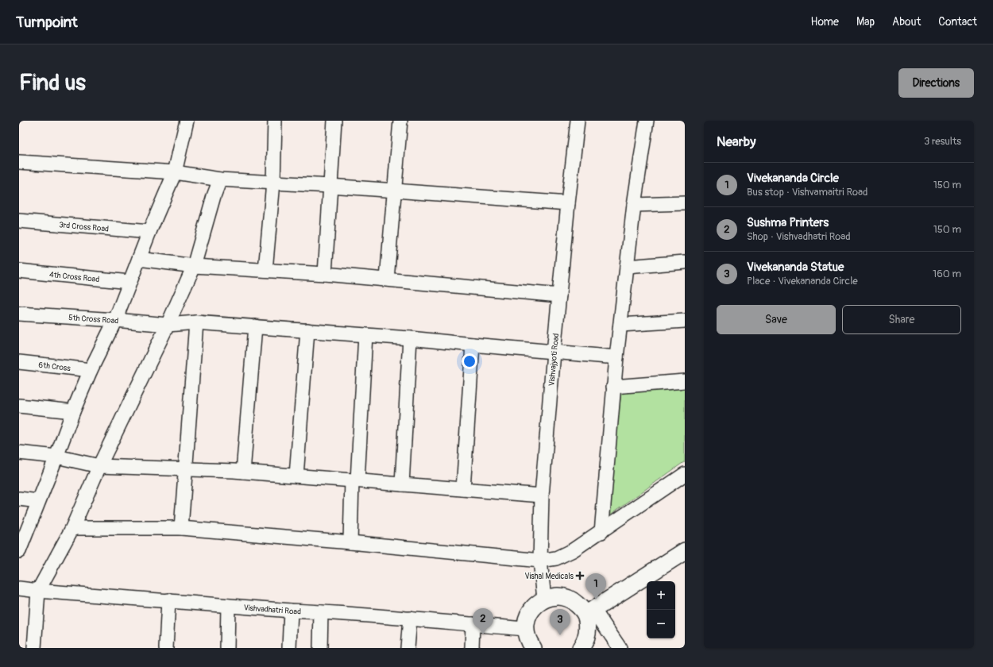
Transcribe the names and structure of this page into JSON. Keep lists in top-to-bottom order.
{
  "streets": {
    "street": [
      "3rd Cross Road",
      "4th Cross Road",
      "5th Cross Road",
      "Vishvajyoti Road",
      "6th Cross",
      "Vishvadhatri Road"
    ]
  },
  "crossings": [
    ["5th Cross Road", "Vishvajyoti Road"]
  ],
  "places": {
    "health": ["Vishal Medicals"]
  },
  "page": {
    "header": "Turnpoint",
    "nav": [
      "Home",
      "Map",
      "About",
      "Contact"
    ],
    "buttons": [
      "Directions",
      ["Save", "Share"]
    ],
    "title": "Find us",
    "heading": ["Nearby", "3 results"],
    "list": [
      {
        "mark": "1",
        "name": "Vivekananda Circle",
        "note": "Bus stop · Vishvamaitri Road",
        "value": "150 m"
      },
      {
        "mark": "2",
        "name": "Sushma Printers",
        "note": "Shop · Vishvadhatri Road",
        "value": "150 m"
      },
      {
        "mark": "3",
        "name": "Vivekananda Statue",
        "note": "Place · Vivekananda Circle",
        "value": "160 m"
      }
    ],
    "pins": ["1", "2", "3"],
    "map_buttons": ["+", "−"]
  }
}
